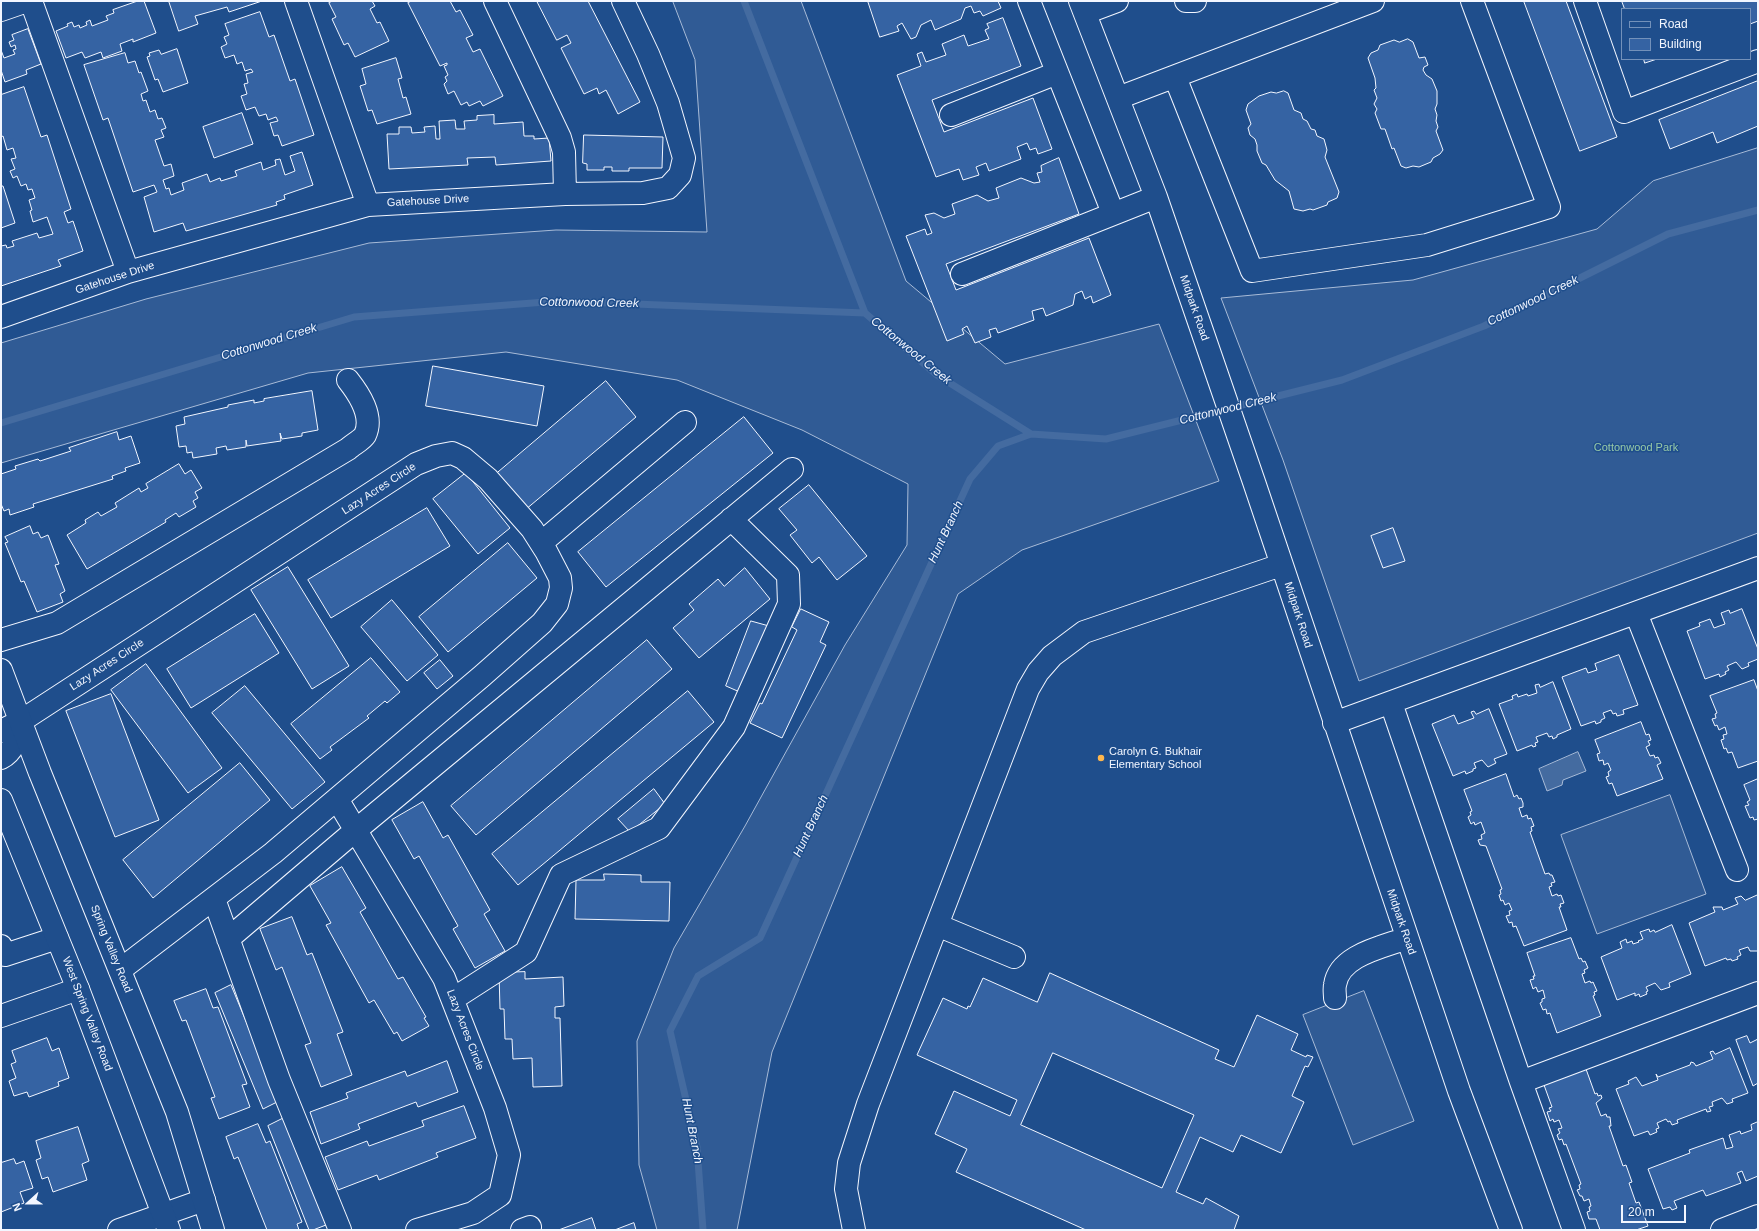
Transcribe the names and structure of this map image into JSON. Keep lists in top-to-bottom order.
{
  "streets": {
    "street": [
      "Gatehouse Drive",
      "Midpark Road",
      "Lazy Acres Circle",
      "Spring Valley Road",
      "West Spring Valley Road"
    ]
  },
  "crossings": [
    ["Lazy Acres Circle", "Spring Valley Road"]
  ],
  "water": ["Cottonwood Creek", "Hunt Branch"],
  "parks": ["Cottonwood Park"],
  "places": ["Carolyn G. Bukhair Elementary School"],
  "legend": ["Road", "Building"],
  "scale_bar": "20 m",
  "north": "left"
}
